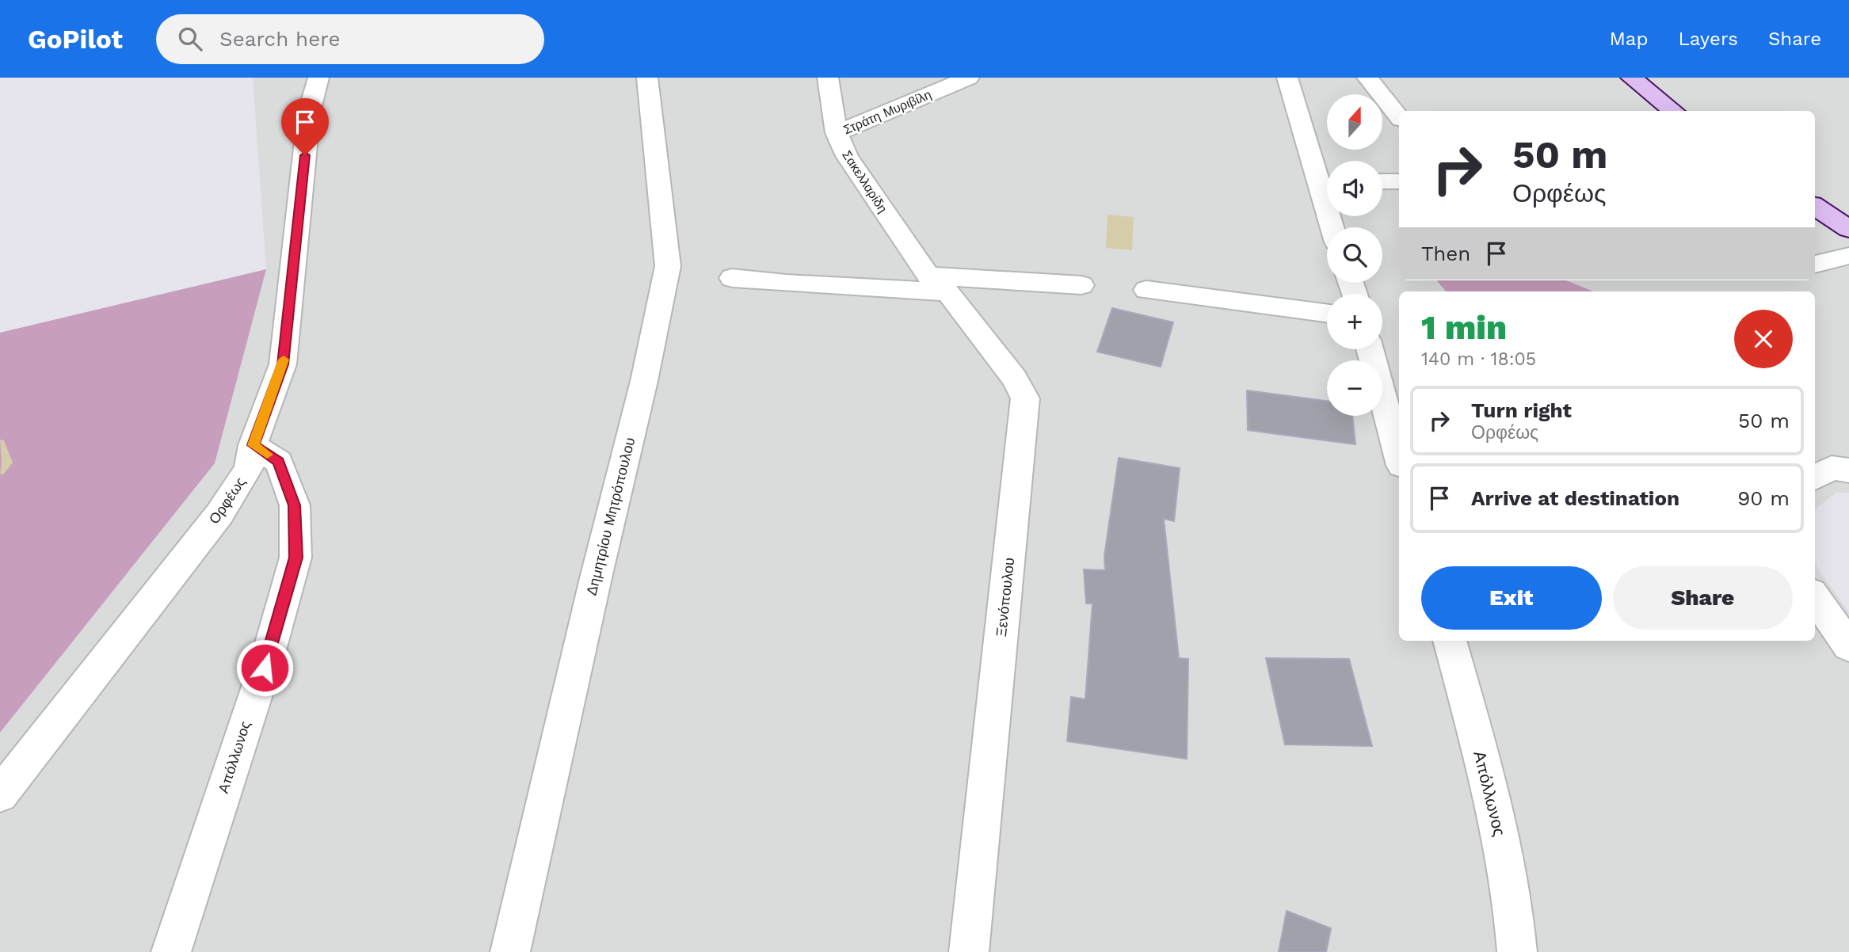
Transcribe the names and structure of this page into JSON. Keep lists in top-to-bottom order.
{
  "streets": {
    "street": [
      "Στράτη Μυριβίλη",
      "Σακελλαρίδη",
      "Ορφέως",
      "Δημητρίου Μητρόπουλου",
      "Ξενόπουλου",
      "Απόλλωνος"
    ]
  },
  "crossings": [
    ["Στράτη Μυριβίλη", "Σακελλαρίδη"],
    ["Σακελλαρίδη", "Ξενόπουλου"],
    ["Ορφέως", "Απόλλωνος"]
  ],
  "north": "top",
  "page": {
    "header": "GoPilot",
    "search": "Search here",
    "nav": ["Map", "Layers", "Share"],
    "map_buttons": ["+", "−"],
    "turn": ["50 m", "Ορφέως"],
    "then": "Then",
    "heading": ["1 min", "140 m · 18:05"],
    "list": [
      {
        "name": "Turn right",
        "note": "Ορφέως",
        "value": "50 m"
      },
      {
        "name": "Arrive at destination",
        "value": "90 m"
      }
    ],
    "buttons": ["Exit", "Share"]
  }
}
